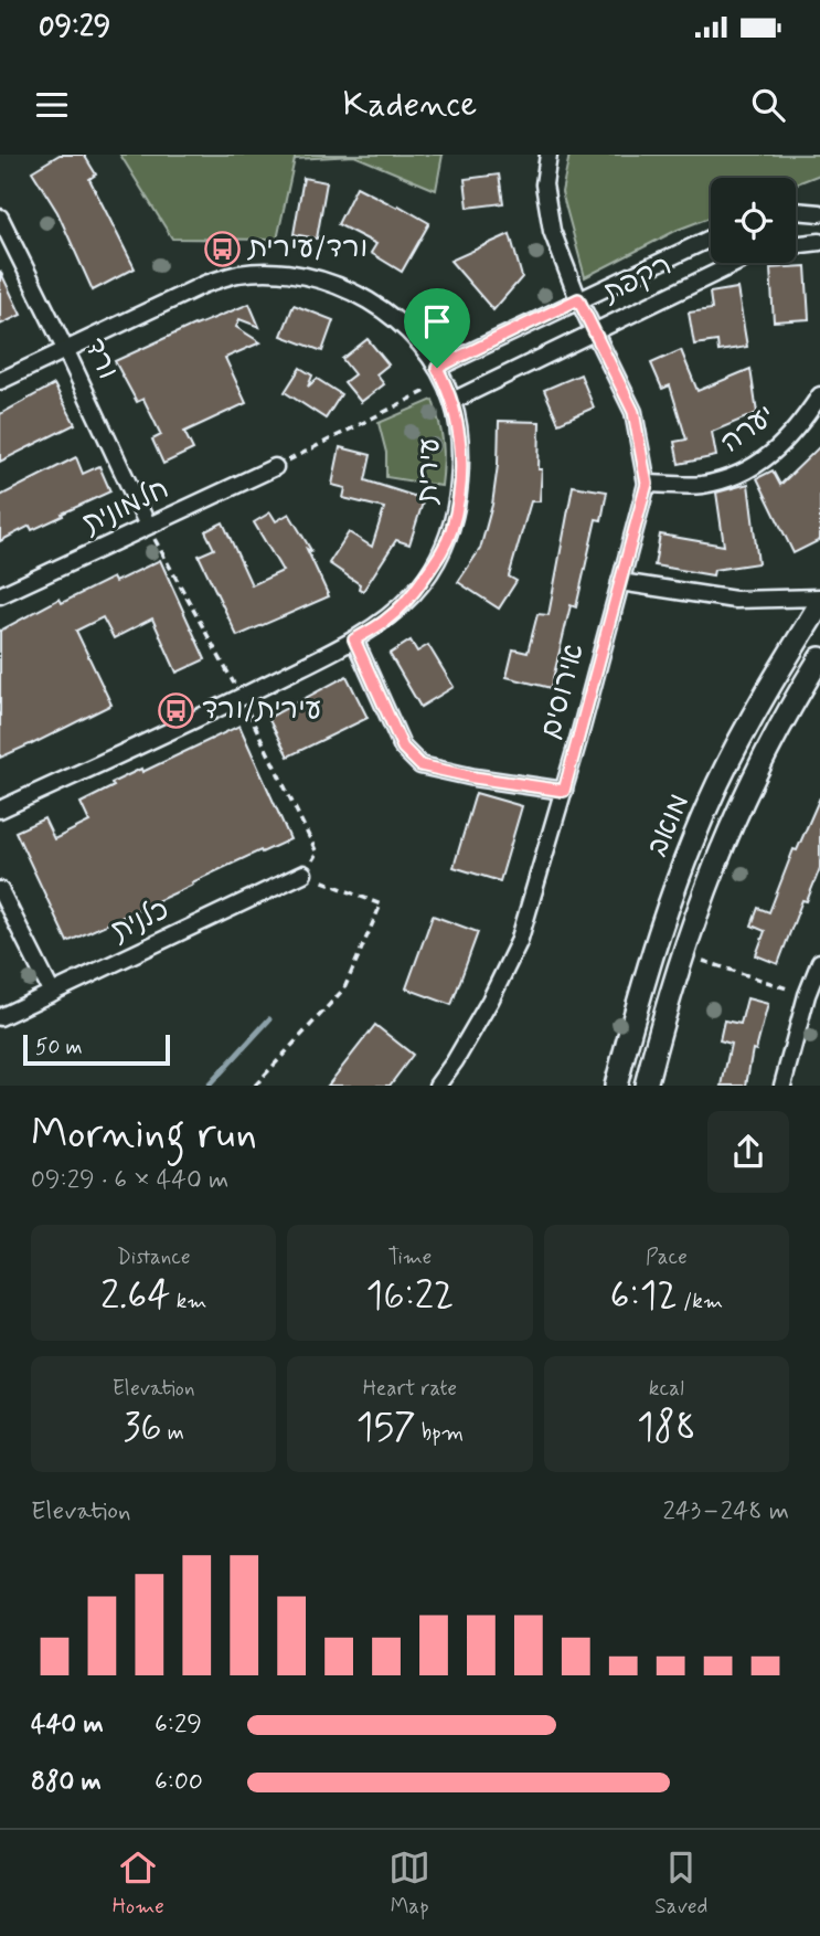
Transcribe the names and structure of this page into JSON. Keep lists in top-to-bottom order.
{
  "streets": {
    "main road": ["מואב"],
    "street": [
      "רקפת",
      "ורד",
      "יערה",
      "עירית",
      "חלמונית",
      "אירוסים",
      "כלנית"
    ]
  },
  "crossings": [
    ["רקפת", "עירית"],
    ["רקפת", "אירוסים"],
    ["ורד", "עירית"],
    ["ורד", "חלמונית"],
    ["יערה", "אירוסים"]
  ],
  "places": {
    "bus stop": ["ורד/עירית", "עירית/ורד"]
  },
  "scale_bar": "50 m",
  "page": {
    "status": "09:29",
    "header": "Kadence",
    "scale": "50 m",
    "heading": ["Morning run", "09:29 · 6 × 440 m"],
    "stats": [
      ["Distance", "2.64 km"],
      ["Time", "16:22"],
      ["Pace", "6:12 /km"],
      ["Elevation", "36 m"],
      ["Heart rate", "157 bpm"],
      ["kcal", "188"]
    ],
    "chart": ["Elevation", "243–248 m"],
    "list": [
      {
        "name": "440 m",
        "note": "6:29"
      },
      {
        "name": "880 m",
        "note": "6:00"
      }
    ],
    "tabs": ["Home", "Map", "Saved"]
  }
}
